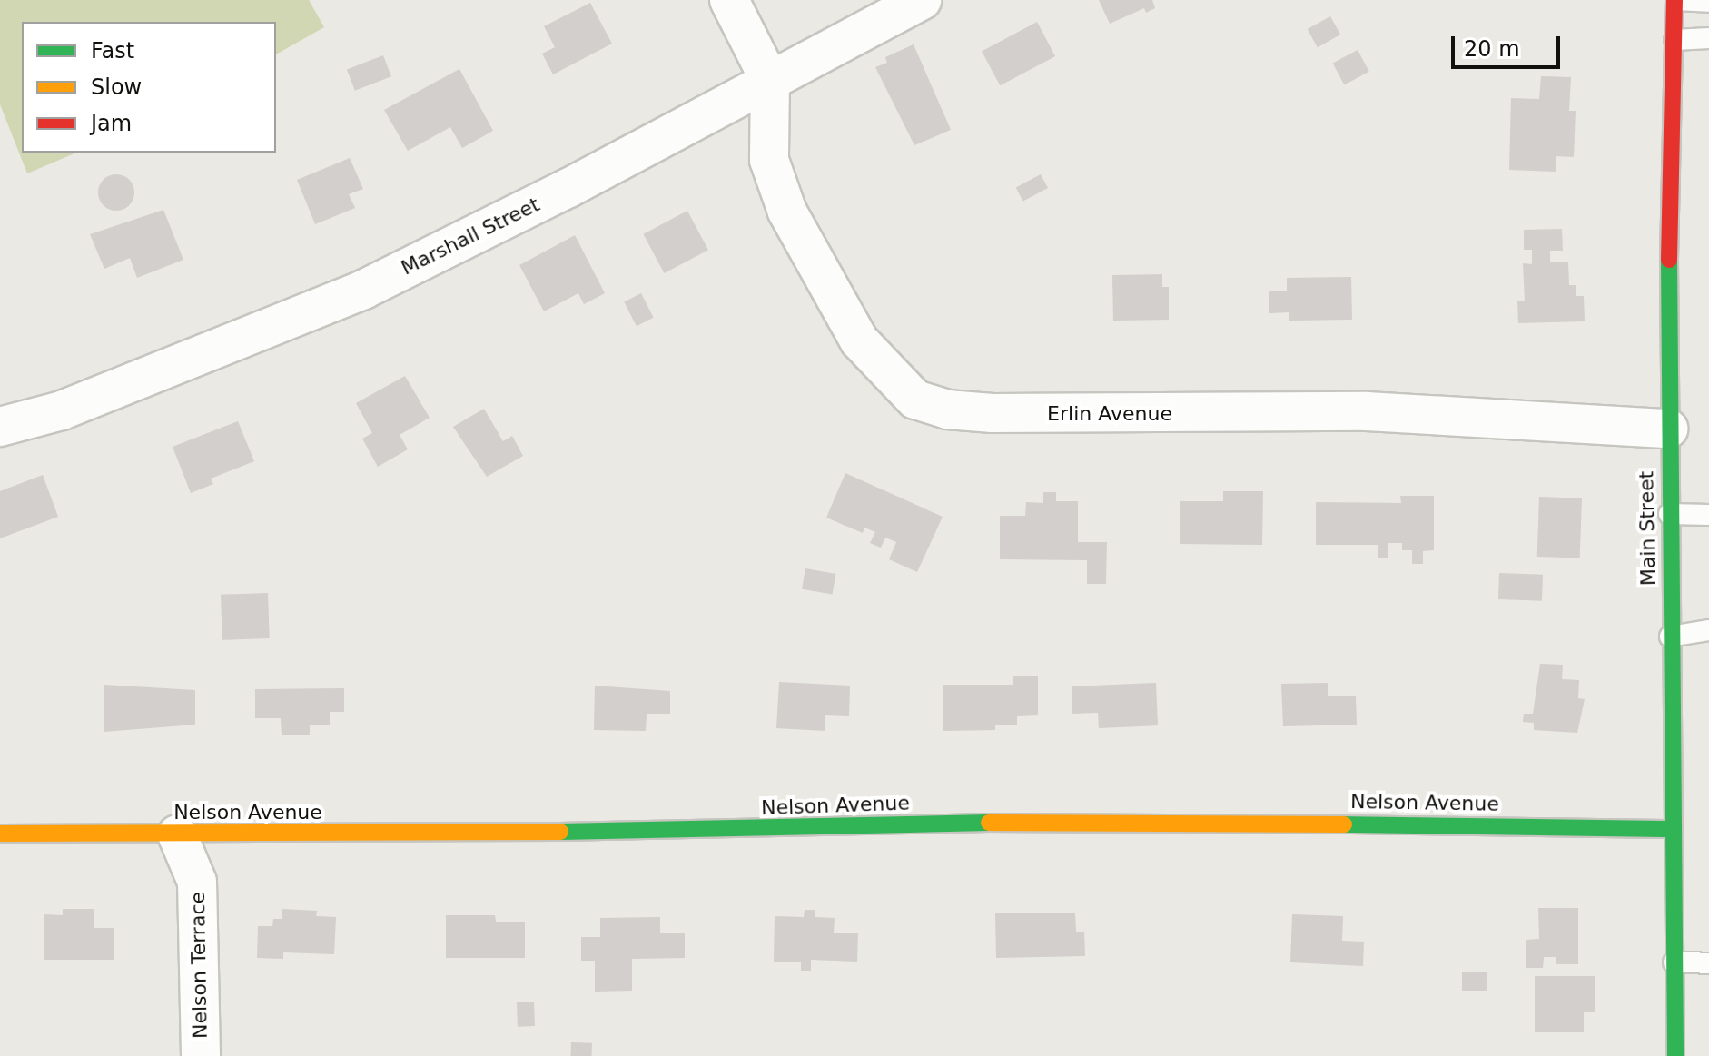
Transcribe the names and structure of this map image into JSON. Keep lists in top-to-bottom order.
{
  "streets": {
    "street": [
      "Marshall Street",
      "Erlin Avenue",
      "Main Street",
      "Nelson Avenue",
      "Nelson Terrace"
    ]
  },
  "crossings": [
    ["Marshall Street", "Erlin Avenue"],
    ["Erlin Avenue", "Main Street"],
    ["Main Street", "Nelson Avenue"],
    ["Nelson Avenue", "Nelson Terrace"]
  ],
  "legend": ["Fast", "Slow", "Jam"],
  "scale_bar": "20 m"
}
